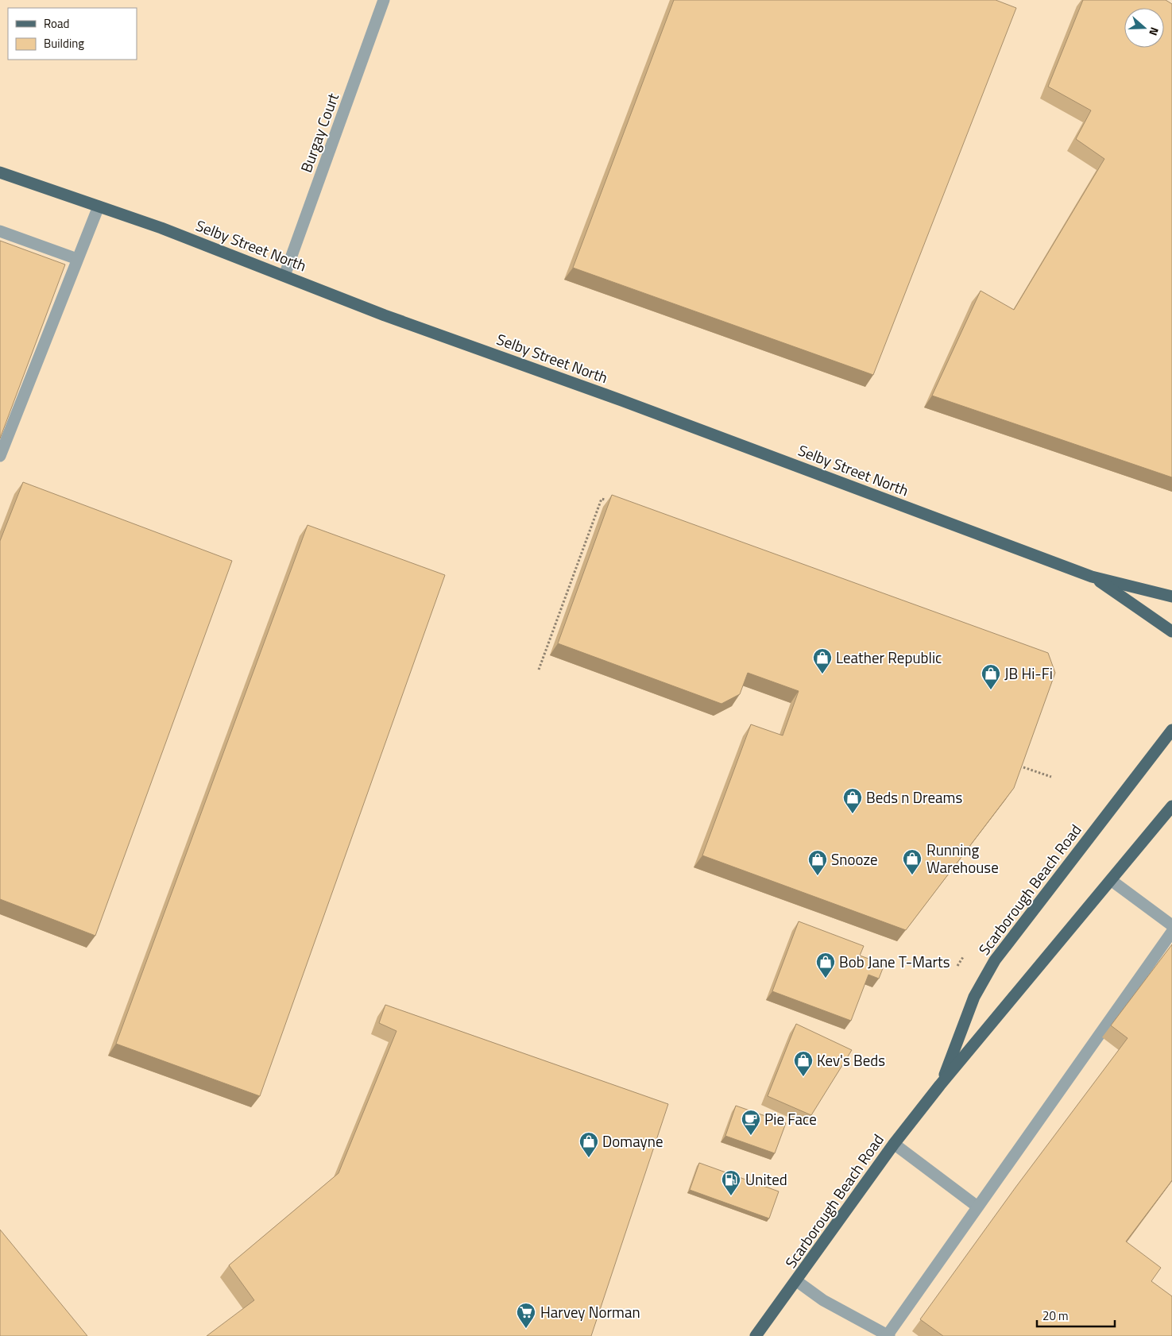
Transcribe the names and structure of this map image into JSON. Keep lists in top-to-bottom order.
{
  "streets": {
    "main road": ["Selby Street North", "Scarborough Beach Road"],
    "street": ["Burgay Court"]
  },
  "crossings": [
    ["Burgay Court", "Selby Street North"]
  ],
  "places": {
    "shop": [
      "Leather Republic",
      "JB Hi-Fi",
      "Beds n Dreams",
      "Running Warehouse",
      "Snooze",
      "Bob Jane T-Marts",
      "Kev's Beds",
      "Domayne"
    ],
    "cafe": ["Pie Face"],
    "fuel station": ["United"],
    "supermarket": ["Harvey Norman"]
  },
  "legend": ["Road", "Building"],
  "scale_bar": "20 m",
  "north": "right"
}
